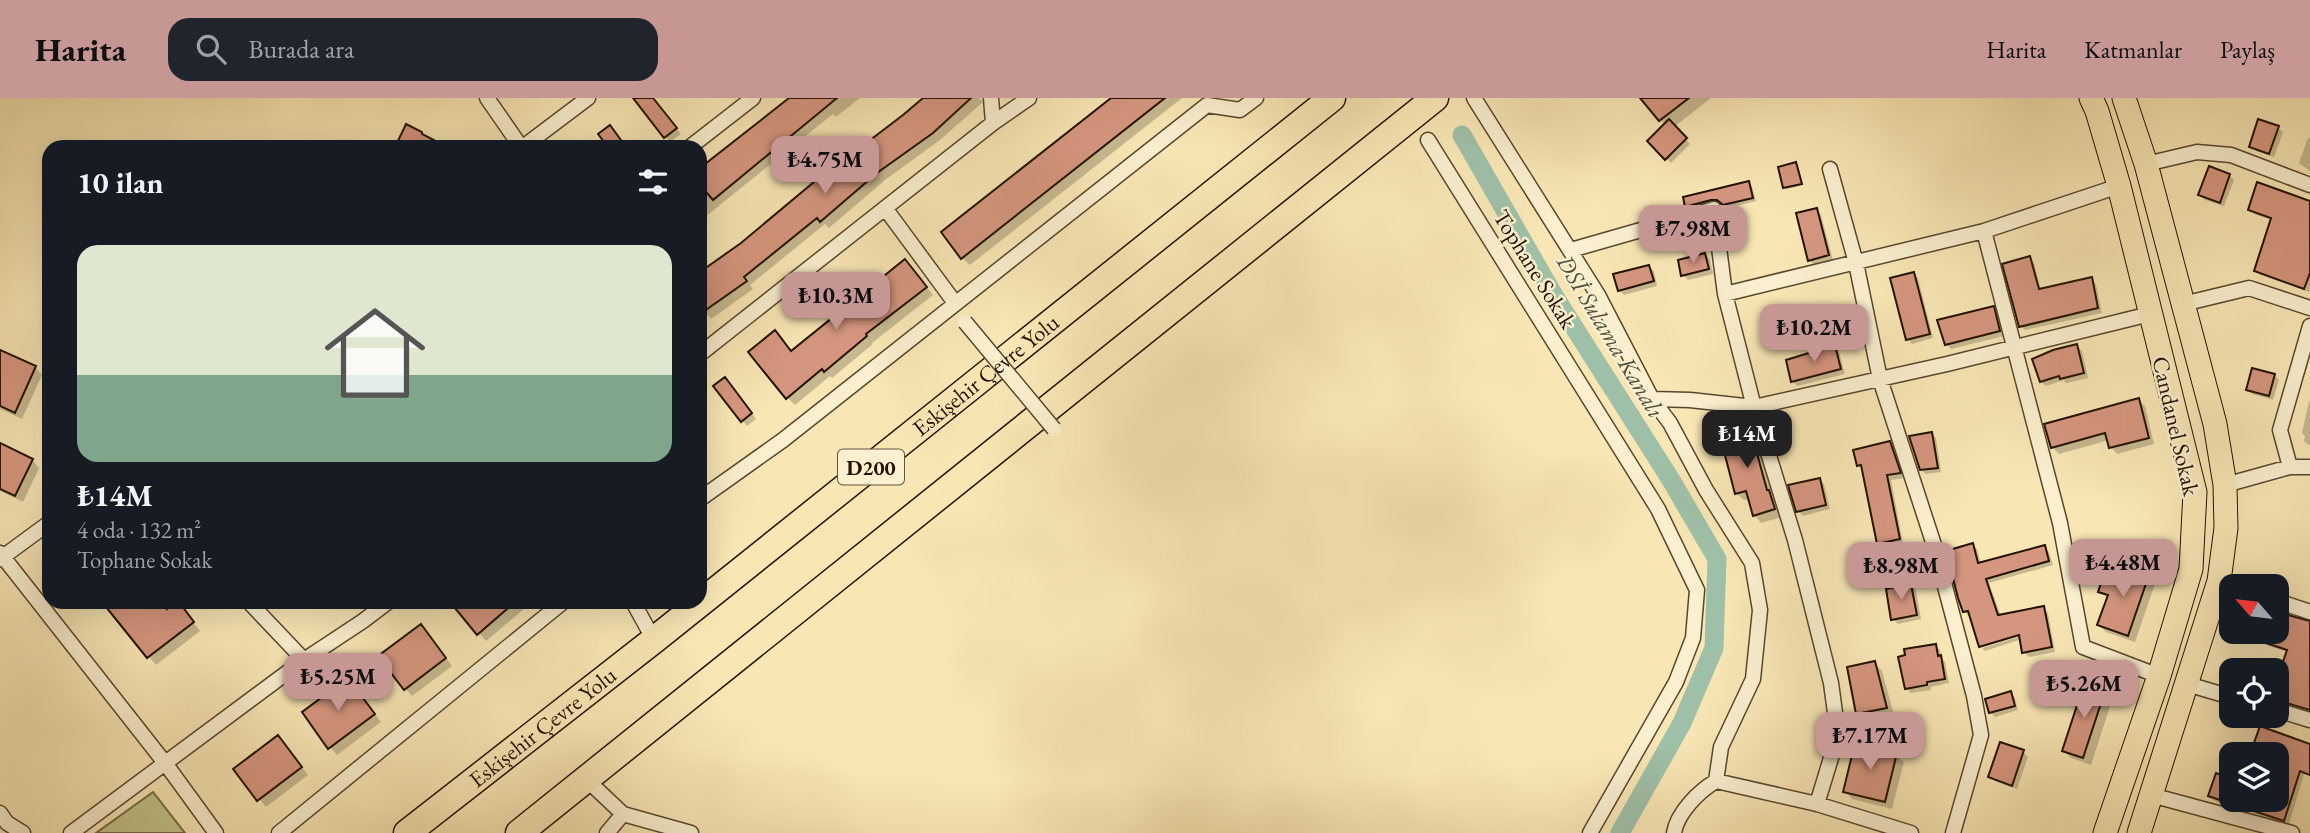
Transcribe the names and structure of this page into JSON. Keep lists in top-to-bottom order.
{
  "streets": {
    "highway": ["Eskişehir Çevre Yolu", "D200"],
    "main road": ["Candanel Sokak"],
    "street": ["Tophane Sokak"]
  },
  "water": ["DSİ Sulama Kanalı"],
  "north": "top left",
  "page": {
    "header": "Harita",
    "search": "Burada ara",
    "nav": ["Harita", "Katmanlar", "Paylaş"],
    "price": [
      "₺4.75M",
      "₺7.98M",
      "₺10.3M",
      "₺10.2M",
      "₺14M",
      "₺4.48M",
      "₺8.98M",
      "₺5.25M",
      "₺5.26M",
      "₺7.17M"
    ],
    "heading": "10 ilan",
    "list": [
      {
        "name": "₺14M",
        "note": "4 oda · 132 m² · Tophane Sokak"
      }
    ]
  }
}
